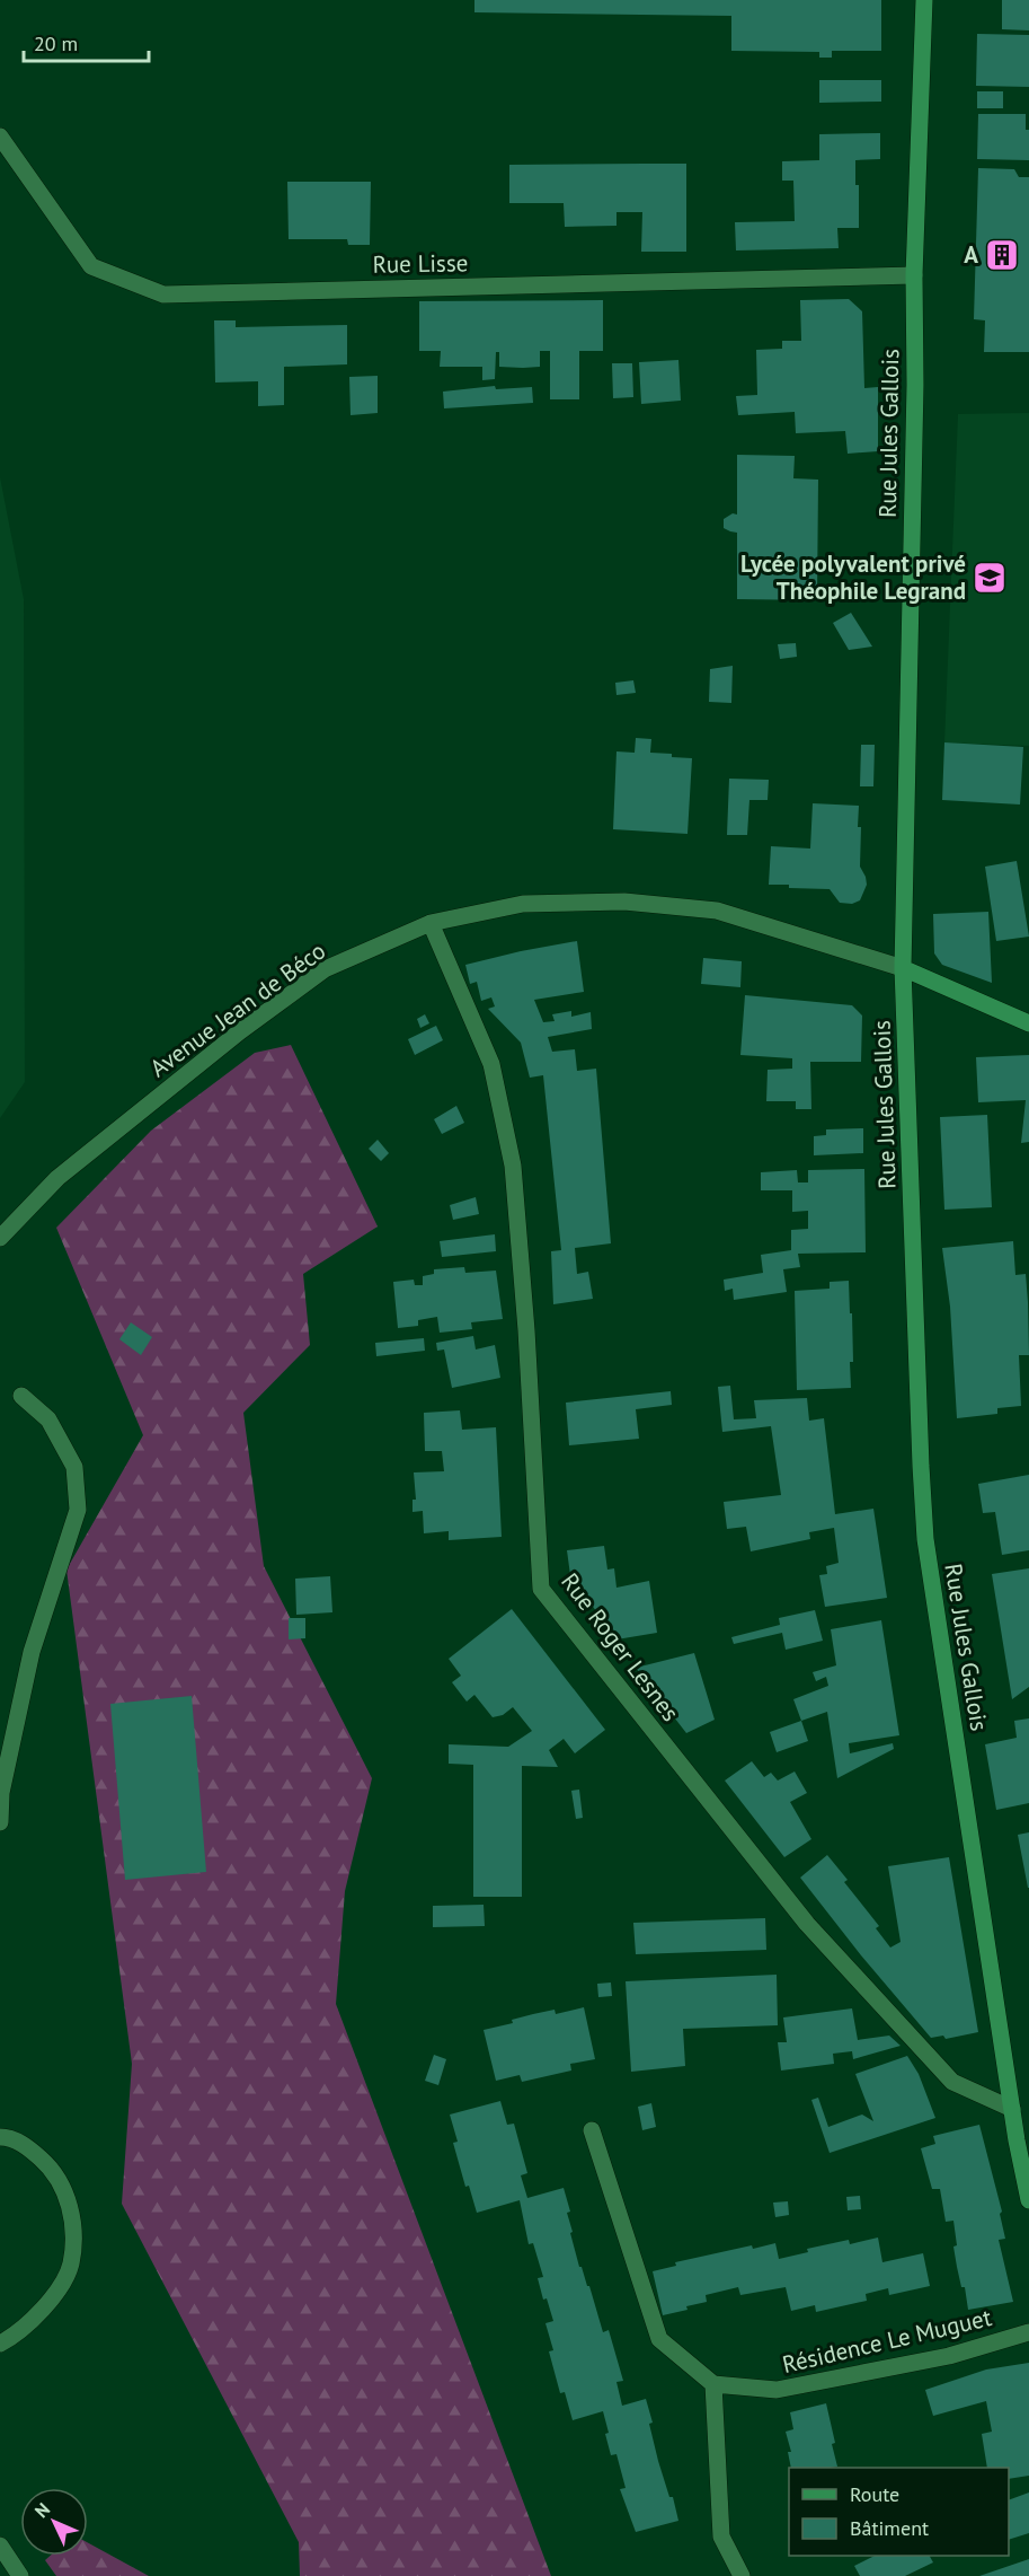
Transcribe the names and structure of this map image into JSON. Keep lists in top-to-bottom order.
{
  "streets": {
    "street": [
      "Rue Lisse",
      "Rue Jules Gallois",
      "Avenue Jean de Béco",
      "Rue Roger Lesnes",
      "Résidence Le Muguet"
    ]
  },
  "crossings": [
    ["Rue Lisse", "Rue Jules Gallois"],
    ["Rue Jules Gallois", "Avenue Jean de Béco"],
    ["Rue Jules Gallois", "Rue Roger Lesnes"],
    ["Avenue Jean de Béco", "Rue Roger Lesnes"]
  ],
  "places": {
    "building": ["A"],
    "school or university": ["Lycée polyvalent privé Théophile Legrand"]
  },
  "legend": ["Route", "Bâtiment"],
  "scale_bar": "20 m",
  "north": "top left"
}
